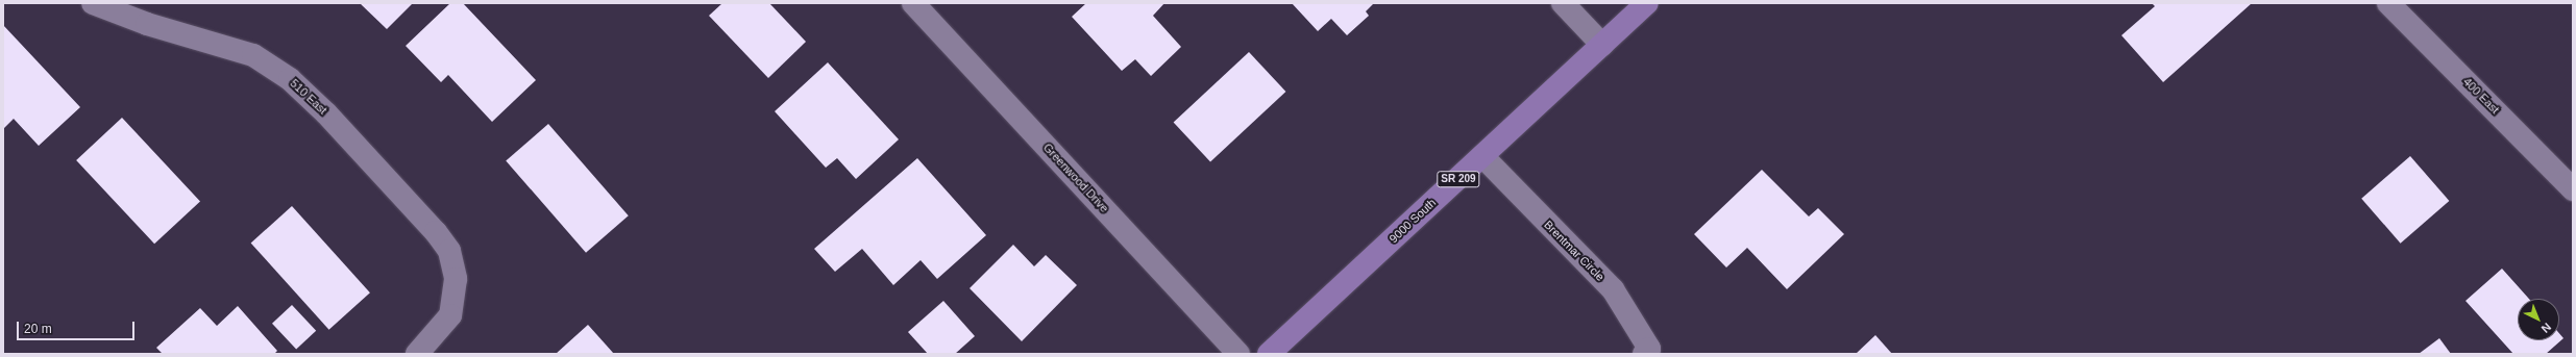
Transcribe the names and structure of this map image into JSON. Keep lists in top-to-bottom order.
{
  "streets": {
    "main road": ["SR 209", "9000 South"],
    "street": [
      "400 East",
      "510 East",
      "Greenwood Drive",
      "Brentmar Circle"
    ]
  },
  "crossings": [
    ["9000 South", "Brentmar Circle"]
  ],
  "scale_bar": "20 m",
  "north": "bottom right"
}
